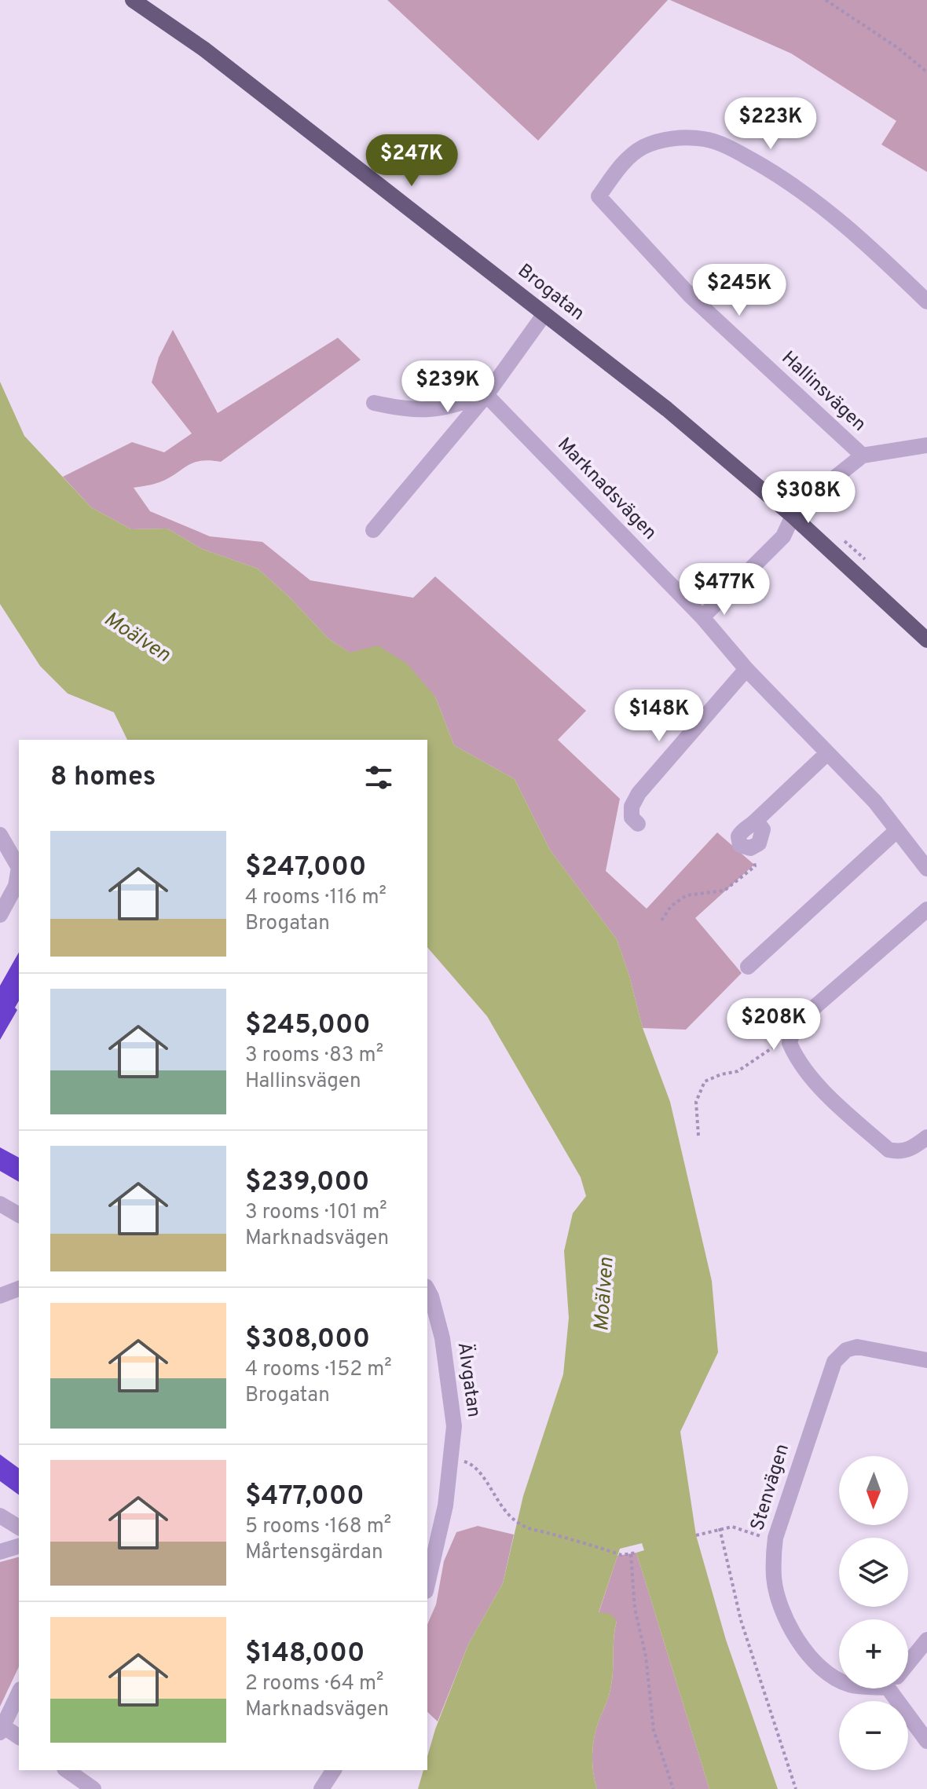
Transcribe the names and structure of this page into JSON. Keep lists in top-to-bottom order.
{
  "streets": {
    "main road": ["Brogatan"],
    "street": [
      "Hallinsvägen",
      "Marknadsvägen",
      "Älvgatan",
      "Stenvägen"
    ]
  },
  "water": ["Moälven"],
  "north": "bottom",
  "page": {
    "price": [
      "$223K",
      "$247K",
      "$245K",
      "$239K",
      "$308K",
      "$477K",
      "$148K",
      "$208K"
    ],
    "heading": "8 homes",
    "list": [
      {
        "name": "$247,000",
        "note": "4 rooms · 116 m² · Brogatan"
      },
      {
        "name": "$245,000",
        "note": "3 rooms · 83 m² · Hallinsvägen"
      },
      {
        "name": "$239,000",
        "note": "3 rooms · 101 m² · Marknadsvägen"
      },
      {
        "name": "$308,000",
        "note": "4 rooms · 152 m² · Brogatan"
      },
      {
        "name": "$477,000",
        "note": "5 rooms · 168 m² · Mårtensgärdan"
      },
      {
        "name": "$148,000",
        "note": "2 rooms · 64 m² · Marknadsvägen"
      }
    ],
    "map_buttons": ["+", "−"]
  }
}
